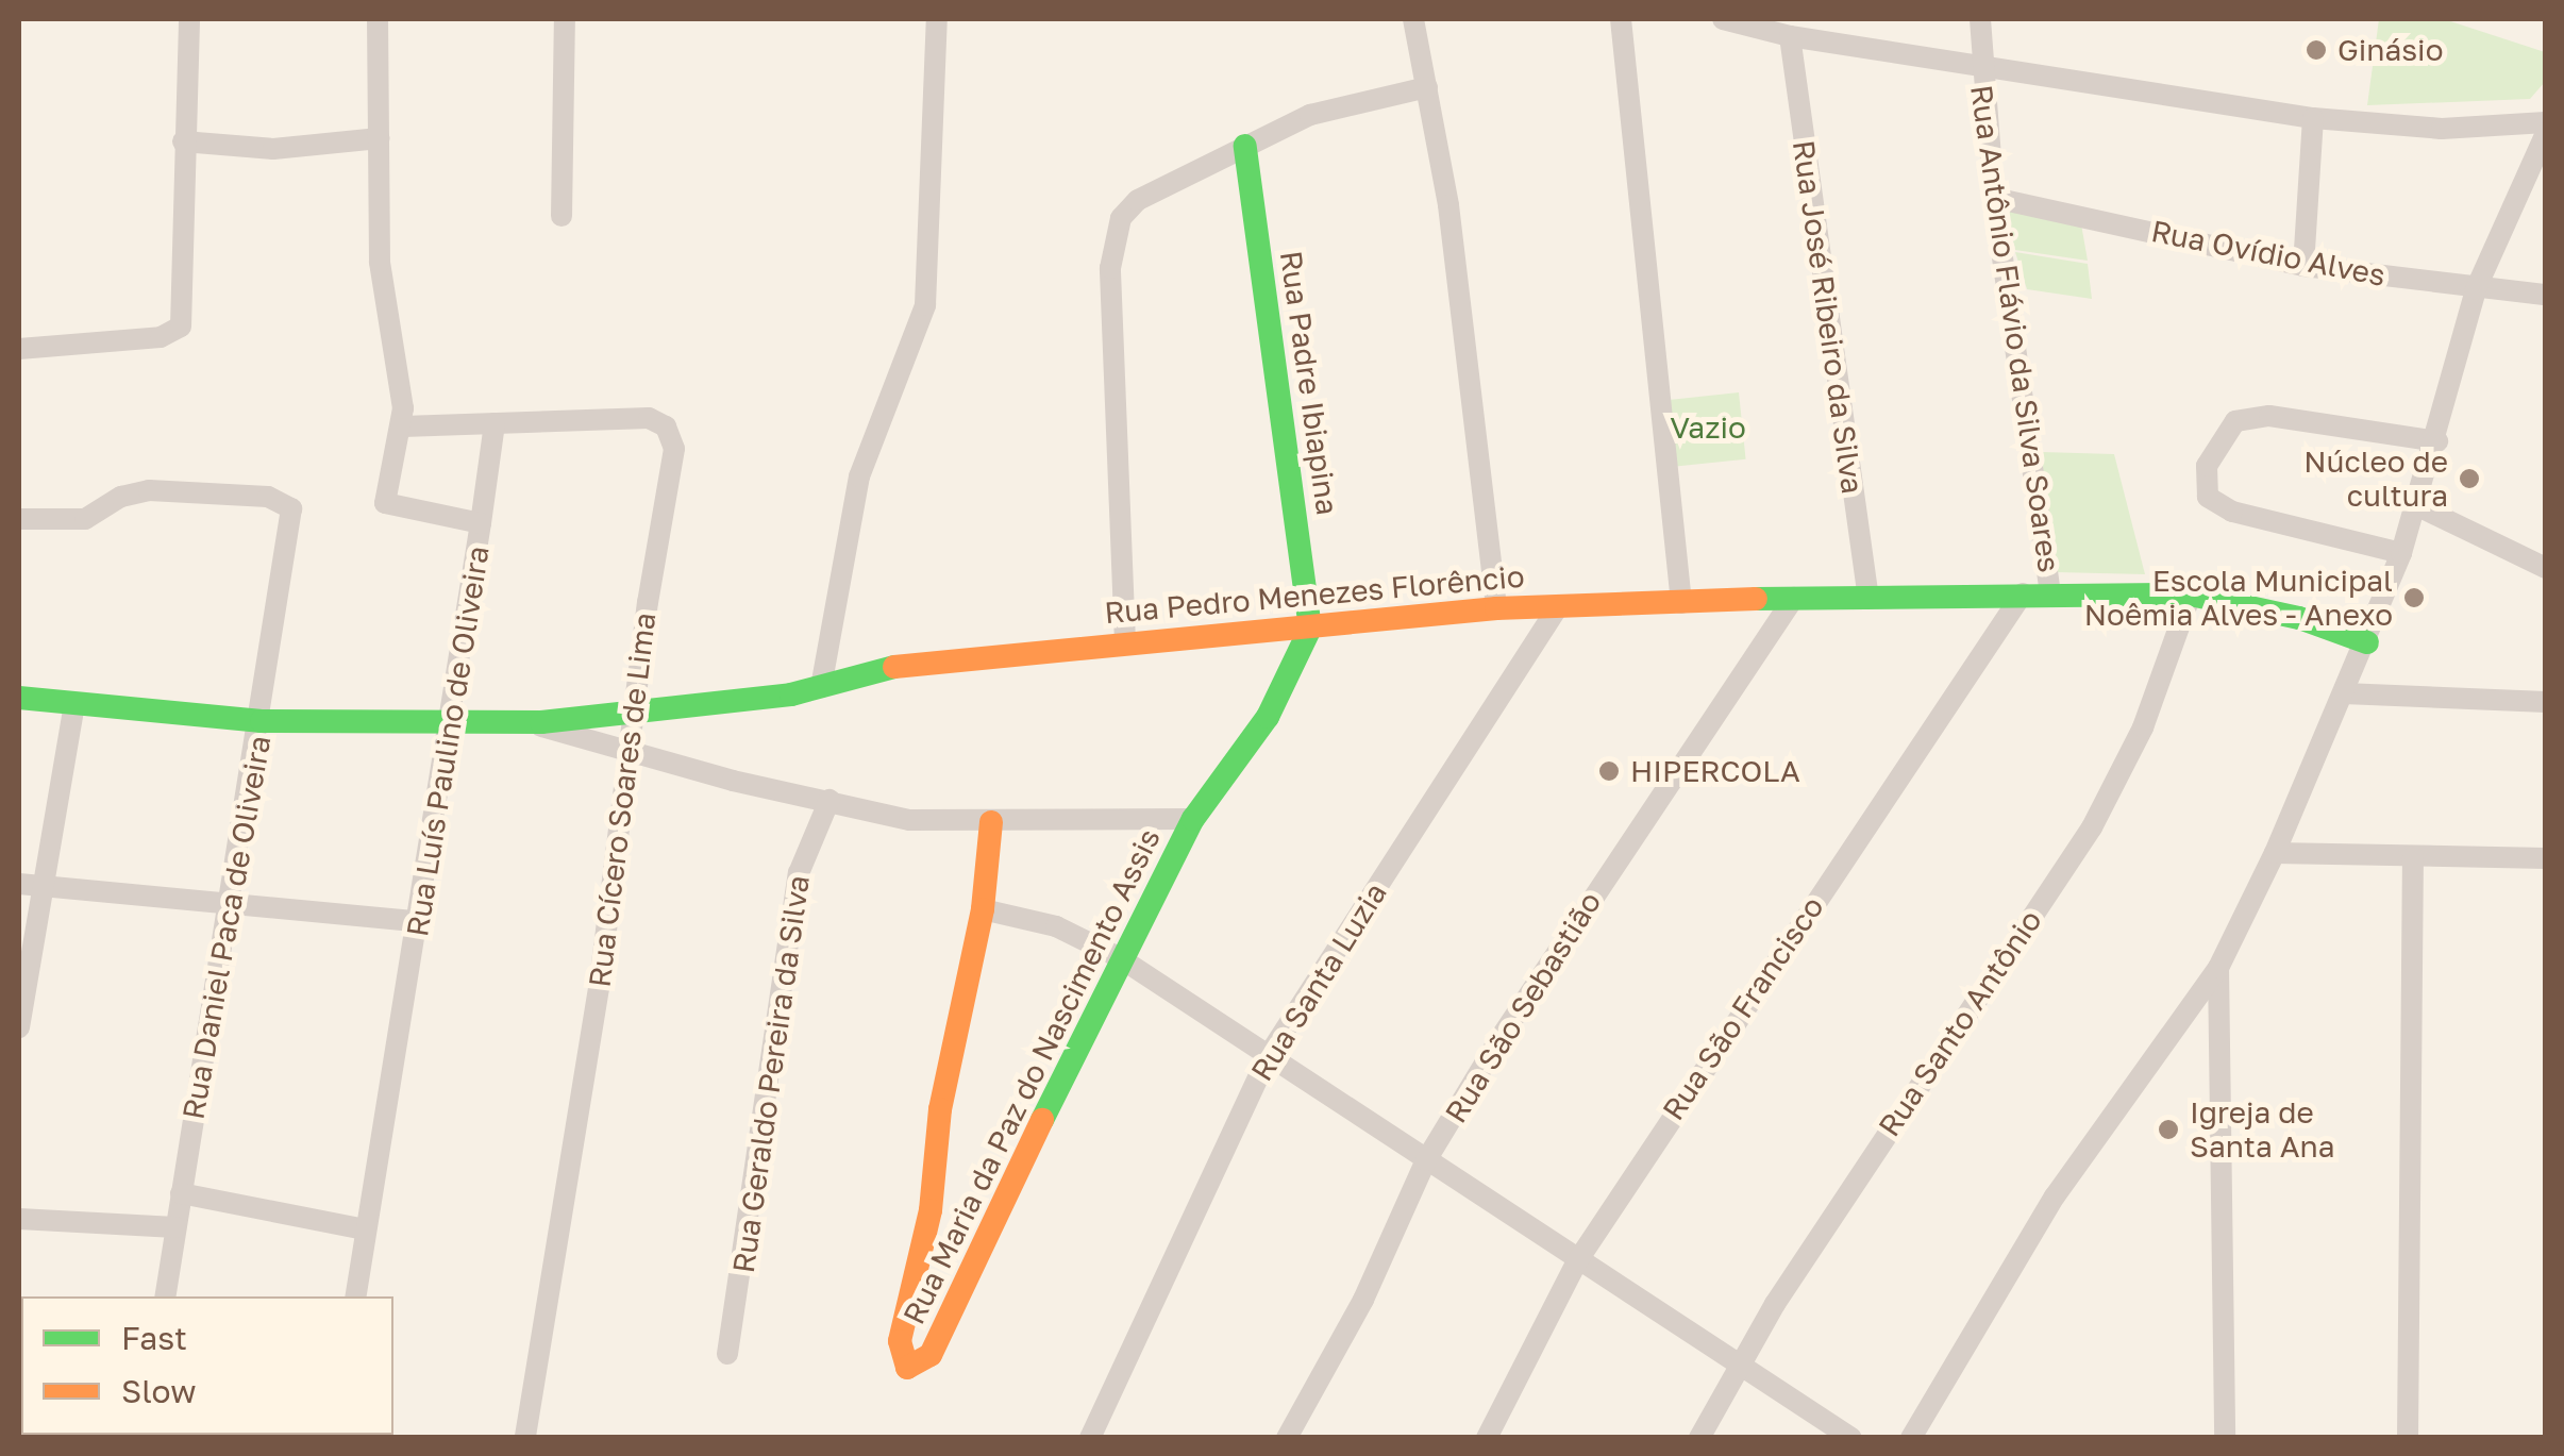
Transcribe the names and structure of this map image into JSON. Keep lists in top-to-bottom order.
{
  "streets": {
    "street": [
      "Rua Ovídio Alves",
      "Rua José Ribeiro da Silva",
      "Rua Antônio Flávio da Silva Soares",
      "Rua Padre Ibiapina",
      "Rua Pedro Menezes Florêncio",
      "Rua Luís Paulino de Oliveira",
      "Rua Cícero Soares de Lima",
      "Rua Daniel Paca de Oliveira",
      "Rua Santa Luzia",
      "Rua São Sebastião",
      "Rua São Francisco",
      "Rua Santo Antônio",
      "Rua Geraldo Pereira da Silva",
      "Rua Maria da Paz do Nascimento Assis"
    ]
  },
  "crossings": [
    ["Rua Ovídio Alves", "Rua Antônio Flávio da Silva Soares"],
    ["Rua José Ribeiro da Silva", "Rua Pedro Menezes Florêncio"],
    ["Rua Antônio Flávio da Silva Soares", "Rua Pedro Menezes Florêncio"],
    ["Rua Padre Ibiapina", "Rua Pedro Menezes Florêncio"],
    ["Rua Padre Ibiapina", "Rua Maria da Paz do Nascimento Assis"],
    ["Rua Pedro Menezes Florêncio", "Rua Luís Paulino de Oliveira"],
    ["Rua Pedro Menezes Florêncio", "Rua Cícero Soares de Lima"],
    ["Rua Pedro Menezes Florêncio", "Rua Daniel Paca de Oliveira"],
    ["Rua Pedro Menezes Florêncio", "Rua Santa Luzia"],
    ["Rua Pedro Menezes Florêncio", "Rua São Sebastião"],
    ["Rua Pedro Menezes Florêncio", "Rua São Francisco"],
    ["Rua Pedro Menezes Florêncio", "Rua Santo Antônio"],
    ["Rua Pedro Menezes Florêncio", "Rua Maria da Paz do Nascimento Assis"],
    ["Rua Luís Paulino de Oliveira", "Rua Cícero Soares de Lima"]
  ],
  "parks": ["Vazio"],
  "places": [
    "Ginásio",
    "Núcleo de cultura",
    "Escola Municipal Noêmia Alves - Anexo",
    "HIPERCOLA",
    "Igreja de Santa Ana"
  ],
  "legend": ["Fast", "Slow"]
}
